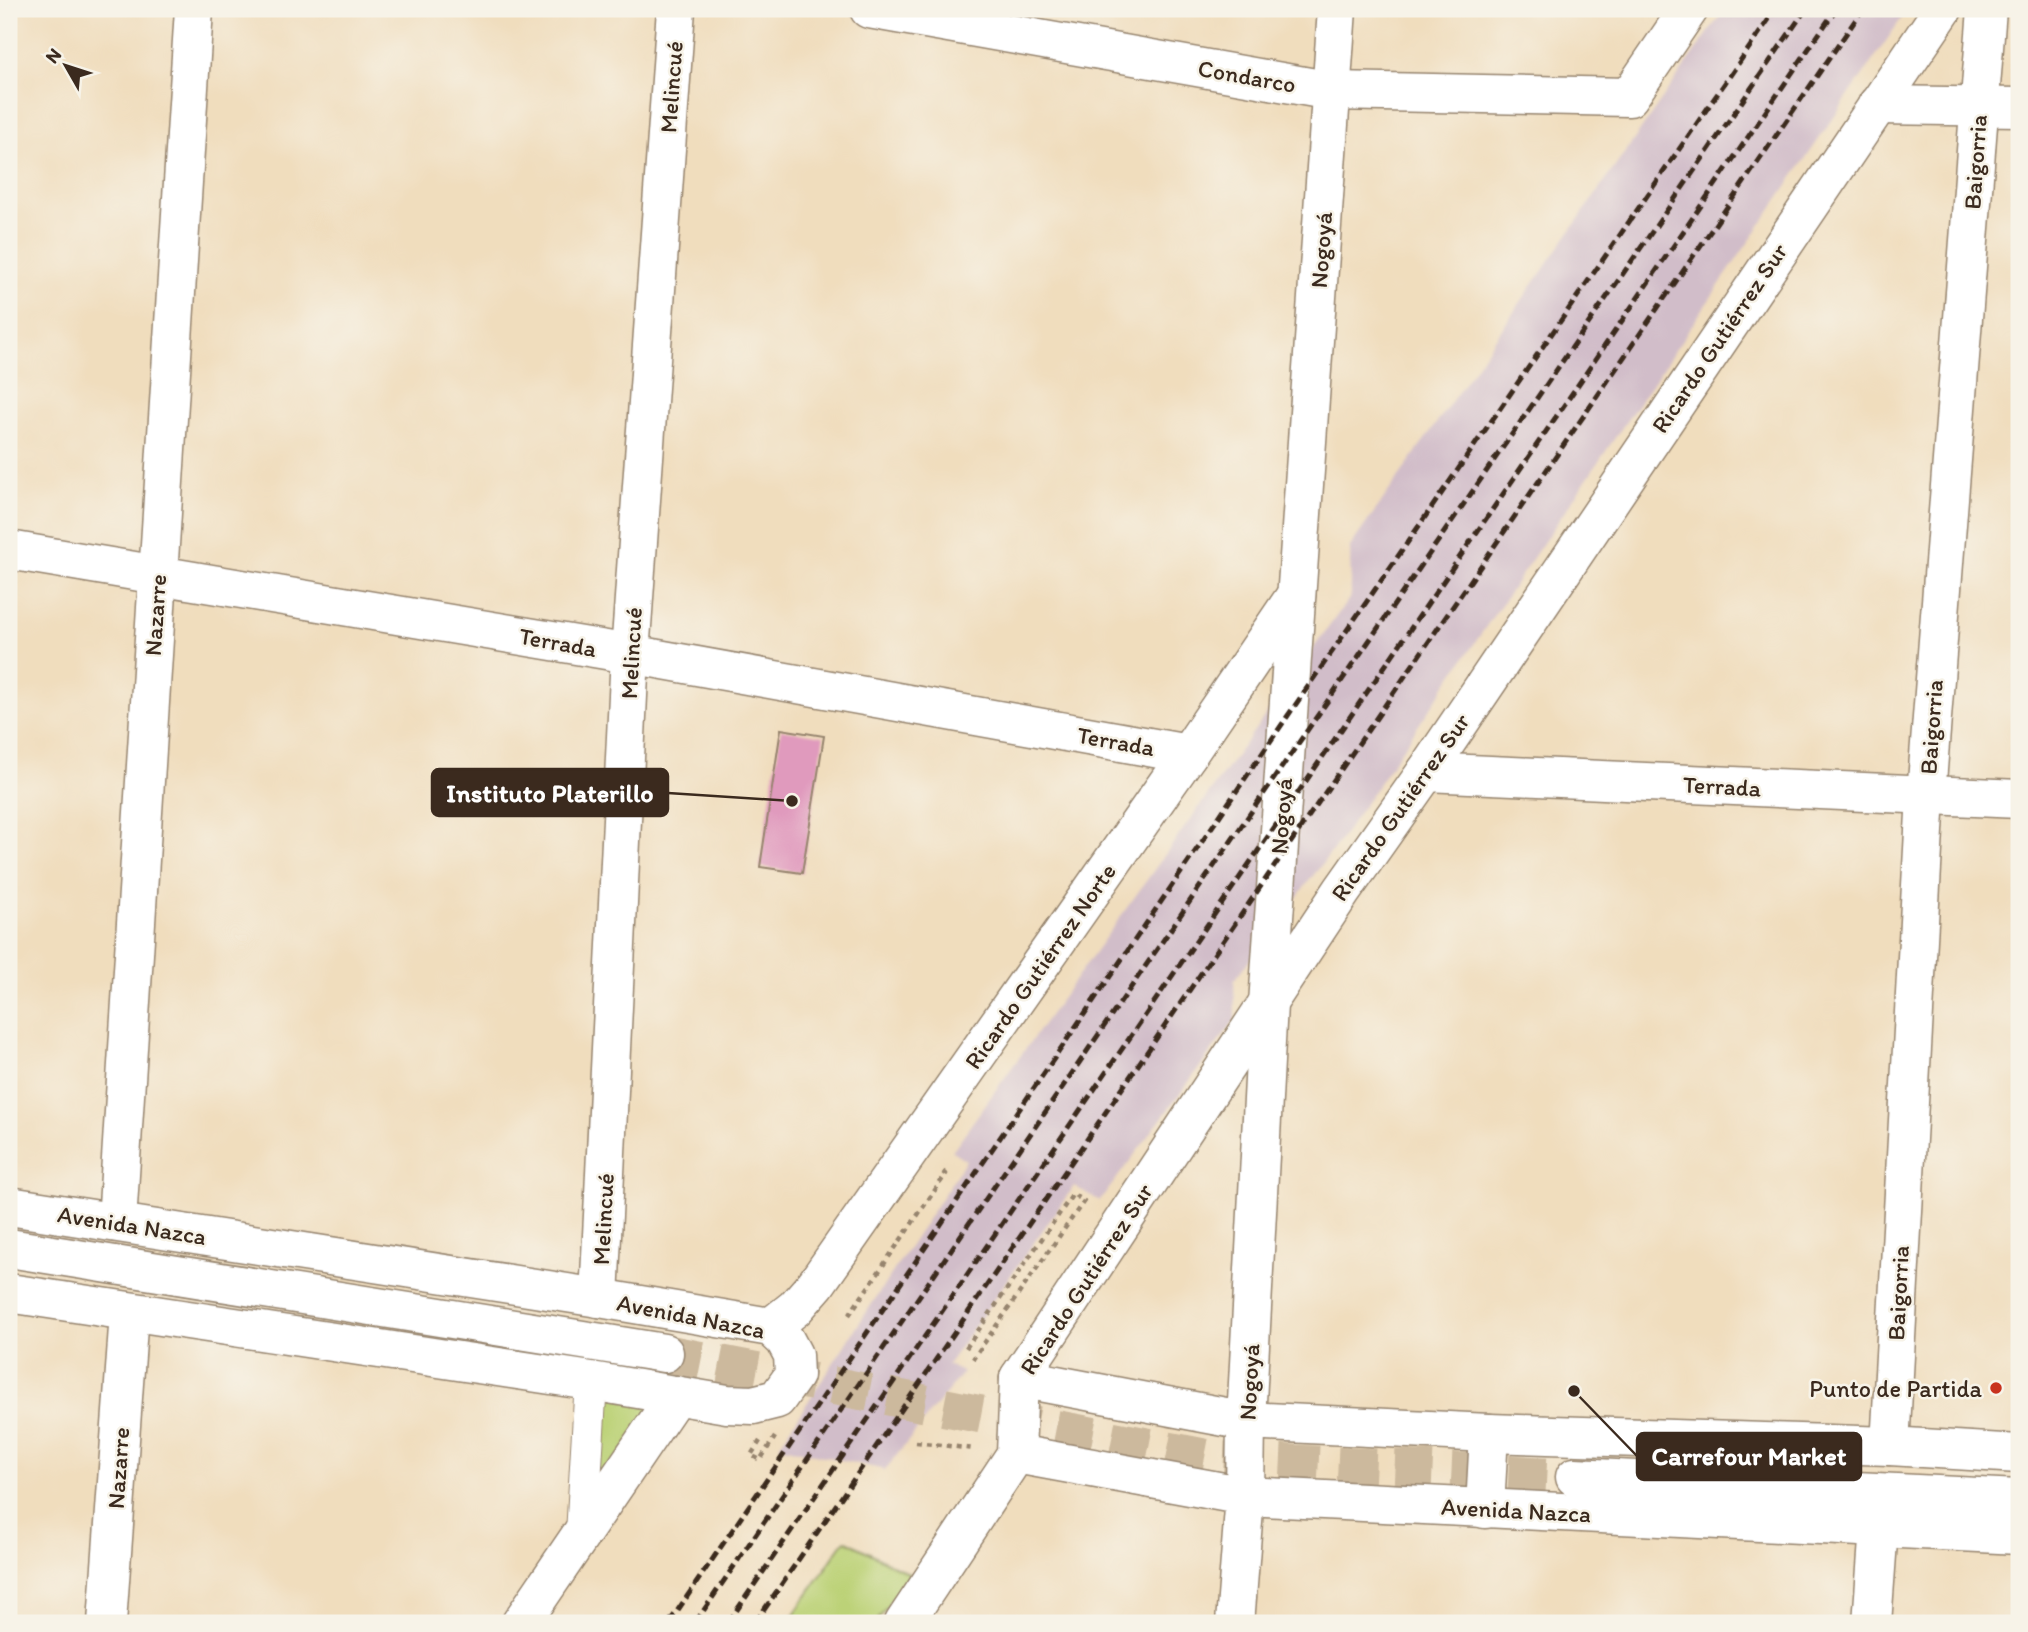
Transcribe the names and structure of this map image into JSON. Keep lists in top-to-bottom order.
{
  "streets": {
    "street": [
      "Condarco",
      "Melincué",
      "Baigorria",
      "Nogoyá",
      "Ricardo Gutiérrez Sur",
      "Nazarre",
      "Terrada",
      "Ricardo Gutiérrez Norte",
      "Avenida Nazca"
    ]
  },
  "crossings": [
    ["Condarco", "Nogoyá"],
    ["Melincué", "Terrada"],
    ["Melincué", "Avenida Nazca"],
    ["Baigorria", "Terrada"],
    ["Nogoyá", "Ricardo Gutiérrez Sur"],
    ["Nogoyá", "Ricardo Gutiérrez Norte"],
    ["Nogoyá", "Avenida Nazca"],
    ["Ricardo Gutiérrez Sur", "Terrada"],
    ["Ricardo Gutiérrez Sur", "Avenida Nazca"],
    ["Nazarre", "Terrada"],
    ["Nazarre", "Avenida Nazca"],
    ["Terrada", "Ricardo Gutiérrez Norte"],
    ["Ricardo Gutiérrez Norte", "Avenida Nazca"]
  ],
  "places": ["Instituto Platerillo", "Punto de Partida", "Carrefour Market"],
  "north": "top left"
}
